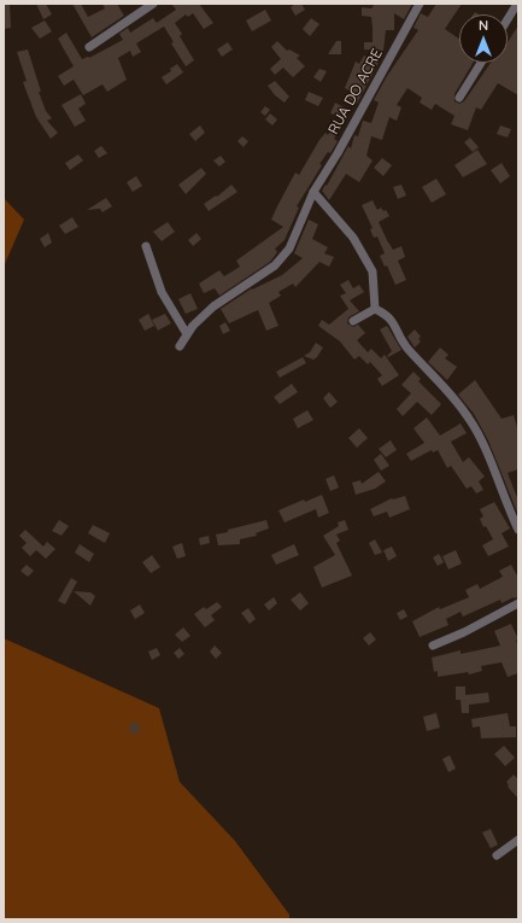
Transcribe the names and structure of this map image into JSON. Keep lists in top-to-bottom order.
{
  "streets": {
    "street": ["RUA DO ACRE"]
  },
  "north": "top"
}
